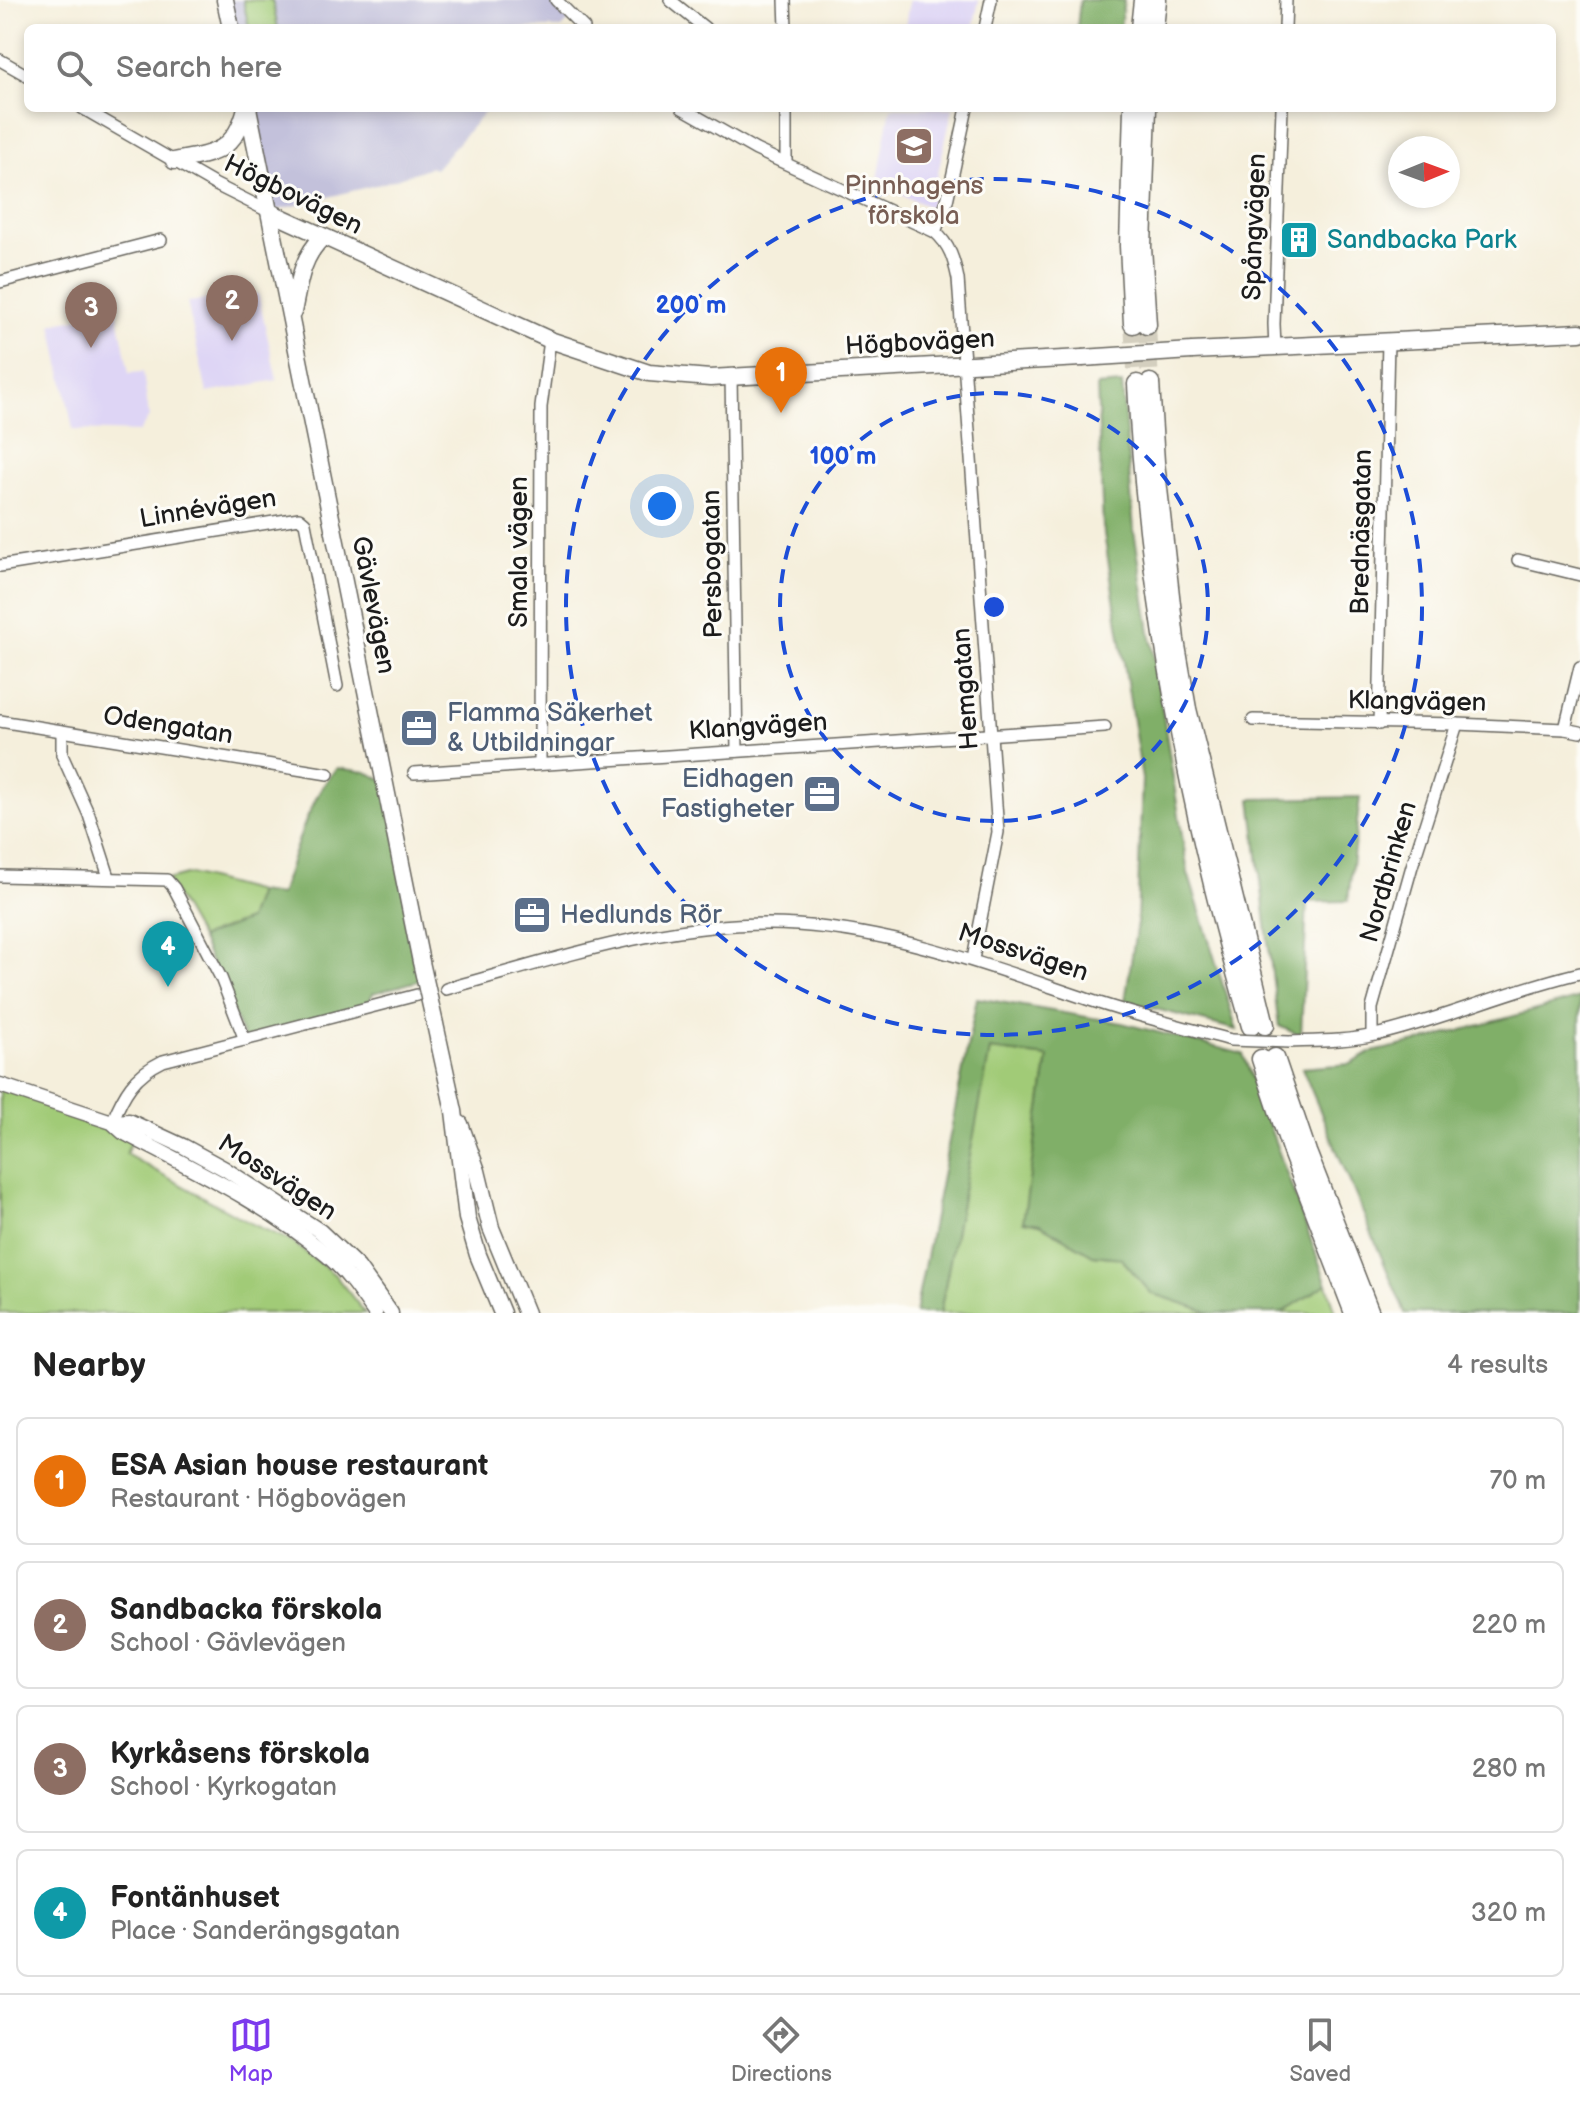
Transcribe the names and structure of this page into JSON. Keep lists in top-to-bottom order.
{
  "streets": {
    "main road": ["Högbovägen", "Gävlevägen"],
    "street": [
      "Spångvägen",
      "Linnévägen",
      "Brednäsgatan",
      "Smala vägen",
      "Persbogatan",
      "Hemgatan",
      "Klangvägen",
      "Odengatan",
      "Nordbrinken",
      "Mossvägen"
    ]
  },
  "crossings": [
    ["Högbovägen", "Spångvägen"],
    ["Högbovägen", "Brednäsgatan"],
    ["Högbovägen", "Smala vägen"],
    ["Högbovägen", "Persbogatan"],
    ["Högbovägen", "Gävlevägen"],
    ["Högbovägen", "Hemgatan"],
    ["Brednäsgatan", "Klangvägen"],
    ["Smala vägen", "Klangvägen"],
    ["Persbogatan", "Klangvägen"],
    ["Hemgatan", "Klangvägen"],
    ["Hemgatan", "Mossvägen"],
    ["Klangvägen", "Nordbrinken"],
    ["Nordbrinken", "Mossvägen"]
  ],
  "places": {
    "school or university": ["Pinnhagens förskola"],
    "building": ["Sandbacka Park"],
    "office": ["Flamma Säkerhet & Utbildningar", "Eidhagen Fastigheter", "Hedlunds Rör"]
  },
  "north": "right",
  "page": {
    "search": "Search here",
    "pins": [
      "2",
      "3",
      "1",
      "4"
    ],
    "heading": ["Nearby", "4 results"],
    "list": [
      {
        "mark": "1",
        "name": "ESA Asian house restaurant",
        "note": "Restaurant · Högbovägen",
        "value": "70 m"
      },
      {
        "mark": "2",
        "name": "Sandbacka förskola",
        "note": "School · Gävlevägen",
        "value": "220 m"
      },
      {
        "mark": "3",
        "name": "Kyrkåsens förskola",
        "note": "School · Kyrkogatan",
        "value": "280 m"
      },
      {
        "mark": "4",
        "name": "Fontänhuset",
        "note": "Place · Sanderängsgatan",
        "value": "320 m"
      }
    ],
    "nav": ["Map", "Directions", "Saved"]
  },
  "rings": ["200 m", "100 m"]
}
